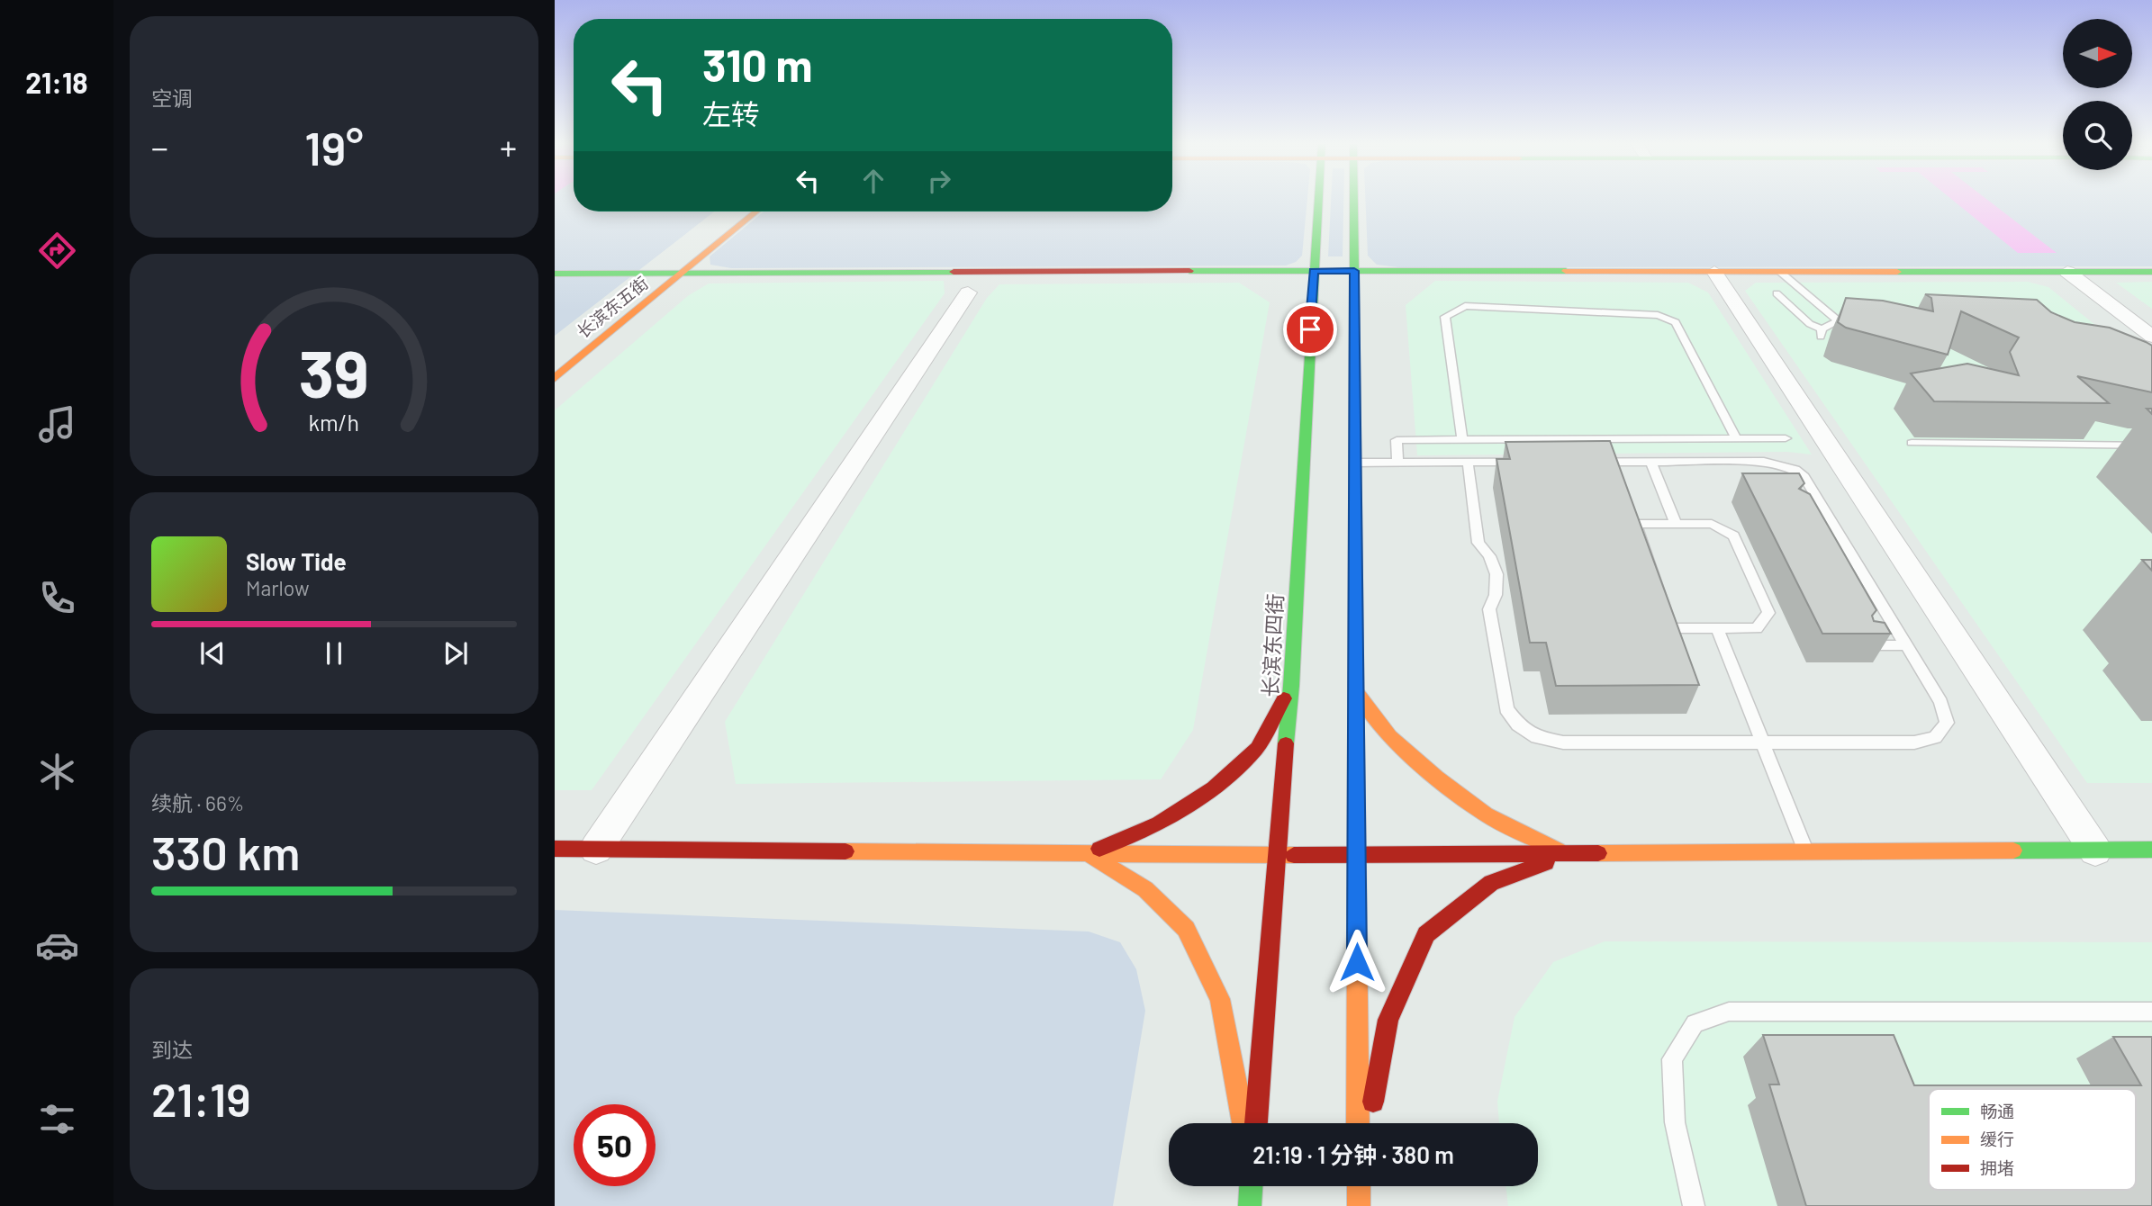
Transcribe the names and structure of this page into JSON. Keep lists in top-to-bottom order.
{
  "streets": {
    "street": ["长滨东五街", "长滨东四街"]
  },
  "legend": ["畅通", "缓行", "拥堵"],
  "north": "right",
  "page": {
    "tabs": "21:18",
    "tile": [
      "空调",
      ["续航 · 66%", "330 km"],
      ["到达", "21:19"]
    ],
    "turn": ["310 m", "左转"],
    "heat": ["−", "19°", "+"],
    "song": ["Slow Tide", "Marlow"],
    "limit": "50",
    "trip": "21:19 · 1 分钟 · 380 m",
    "gauge": ["39", "km/h"]
  }
}
